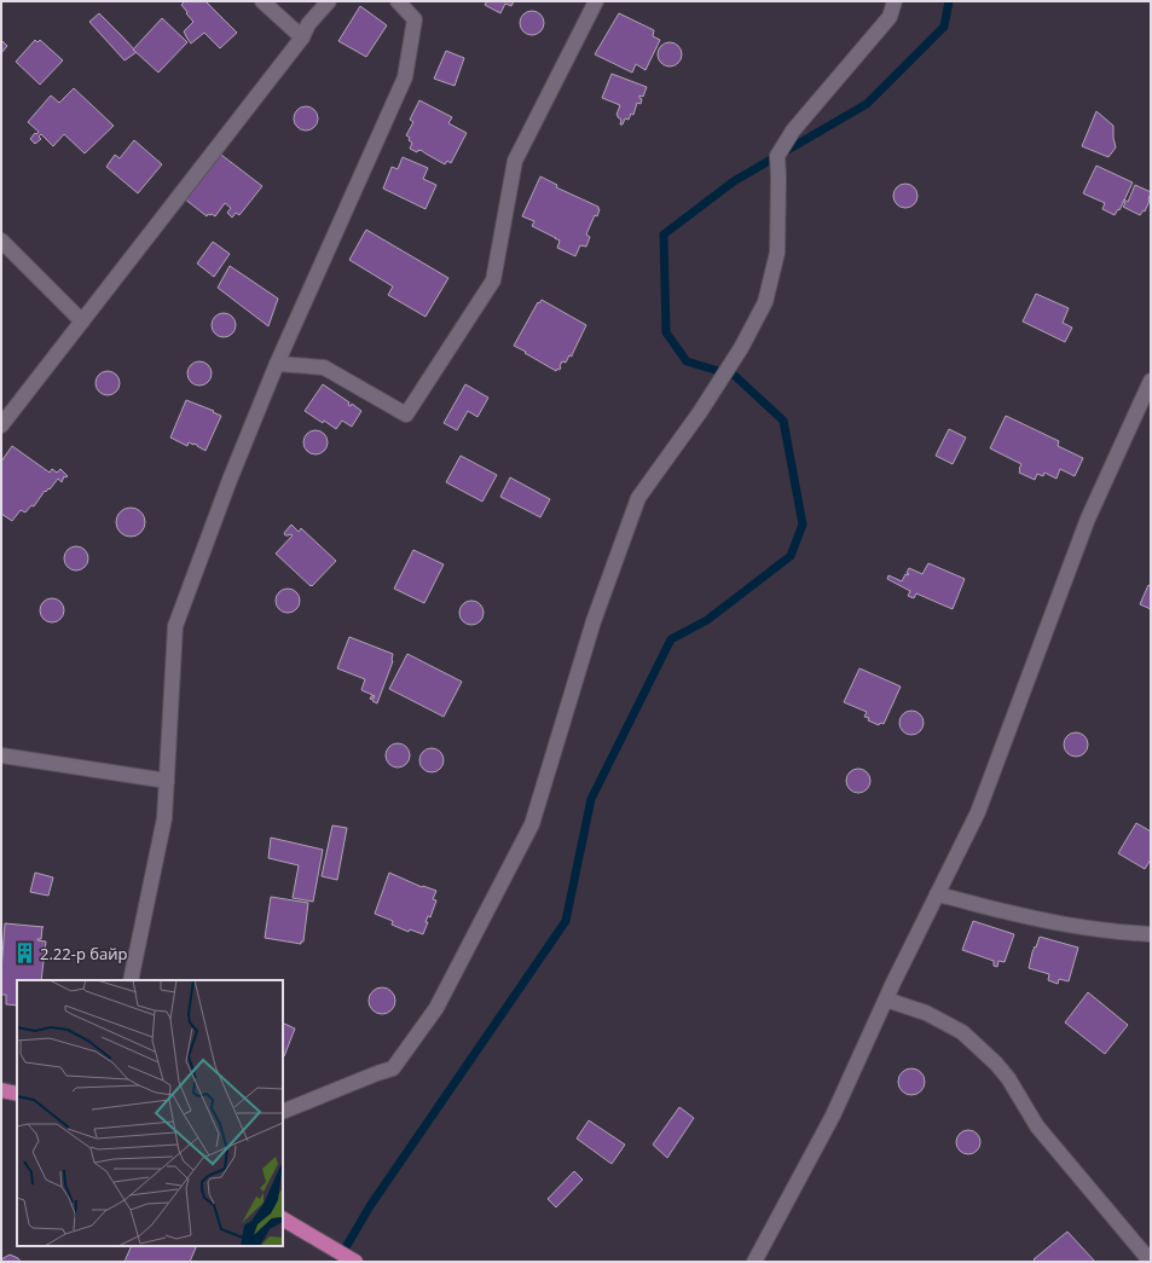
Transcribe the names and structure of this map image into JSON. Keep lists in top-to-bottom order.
{
  "places": {
    "building": ["2.22-р байр"]
  }
}
